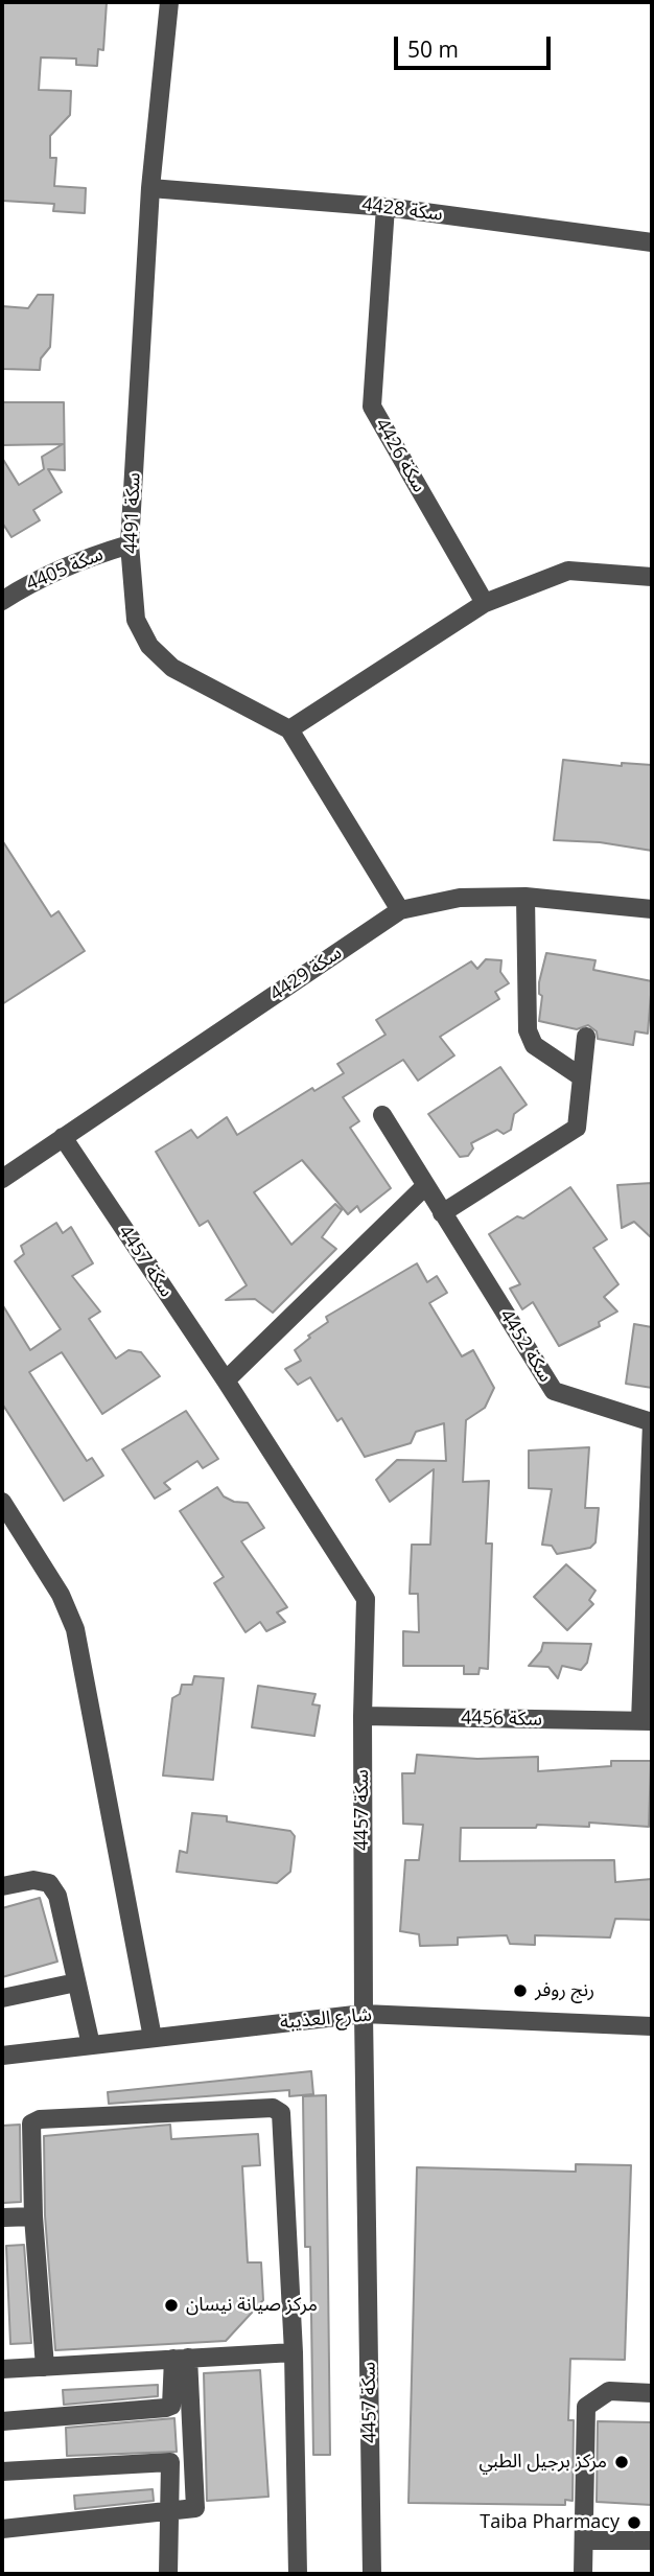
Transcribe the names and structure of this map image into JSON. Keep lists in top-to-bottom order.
{
  "streets": {
    "street": [
      "سكة 4428",
      "سكة 4426",
      "سكة 4491",
      "سكة 4405",
      "سكة 4429",
      "سكة 4457",
      "سكة 4452",
      "سكة 4456",
      "شارع العذيبة"
    ]
  },
  "crossings": [
    ["سكة 4428", "سكة 4426"],
    ["سكة 4428", "سكة 4491"],
    ["سكة 4491", "سكة 4405"],
    ["سكة 4429", "سكة 4457"],
    ["سكة 4457", "سكة 4456"],
    ["سكة 4457", "شارع العذيبة"],
    ["سكة 4452", "سكة 4456"]
  ],
  "places": [
    "رنج روفر",
    "مركز صيانة نيسان",
    "مركز برجيل الطبي",
    "Taiba Pharmacy"
  ],
  "scale_bar": "50 m"
}
